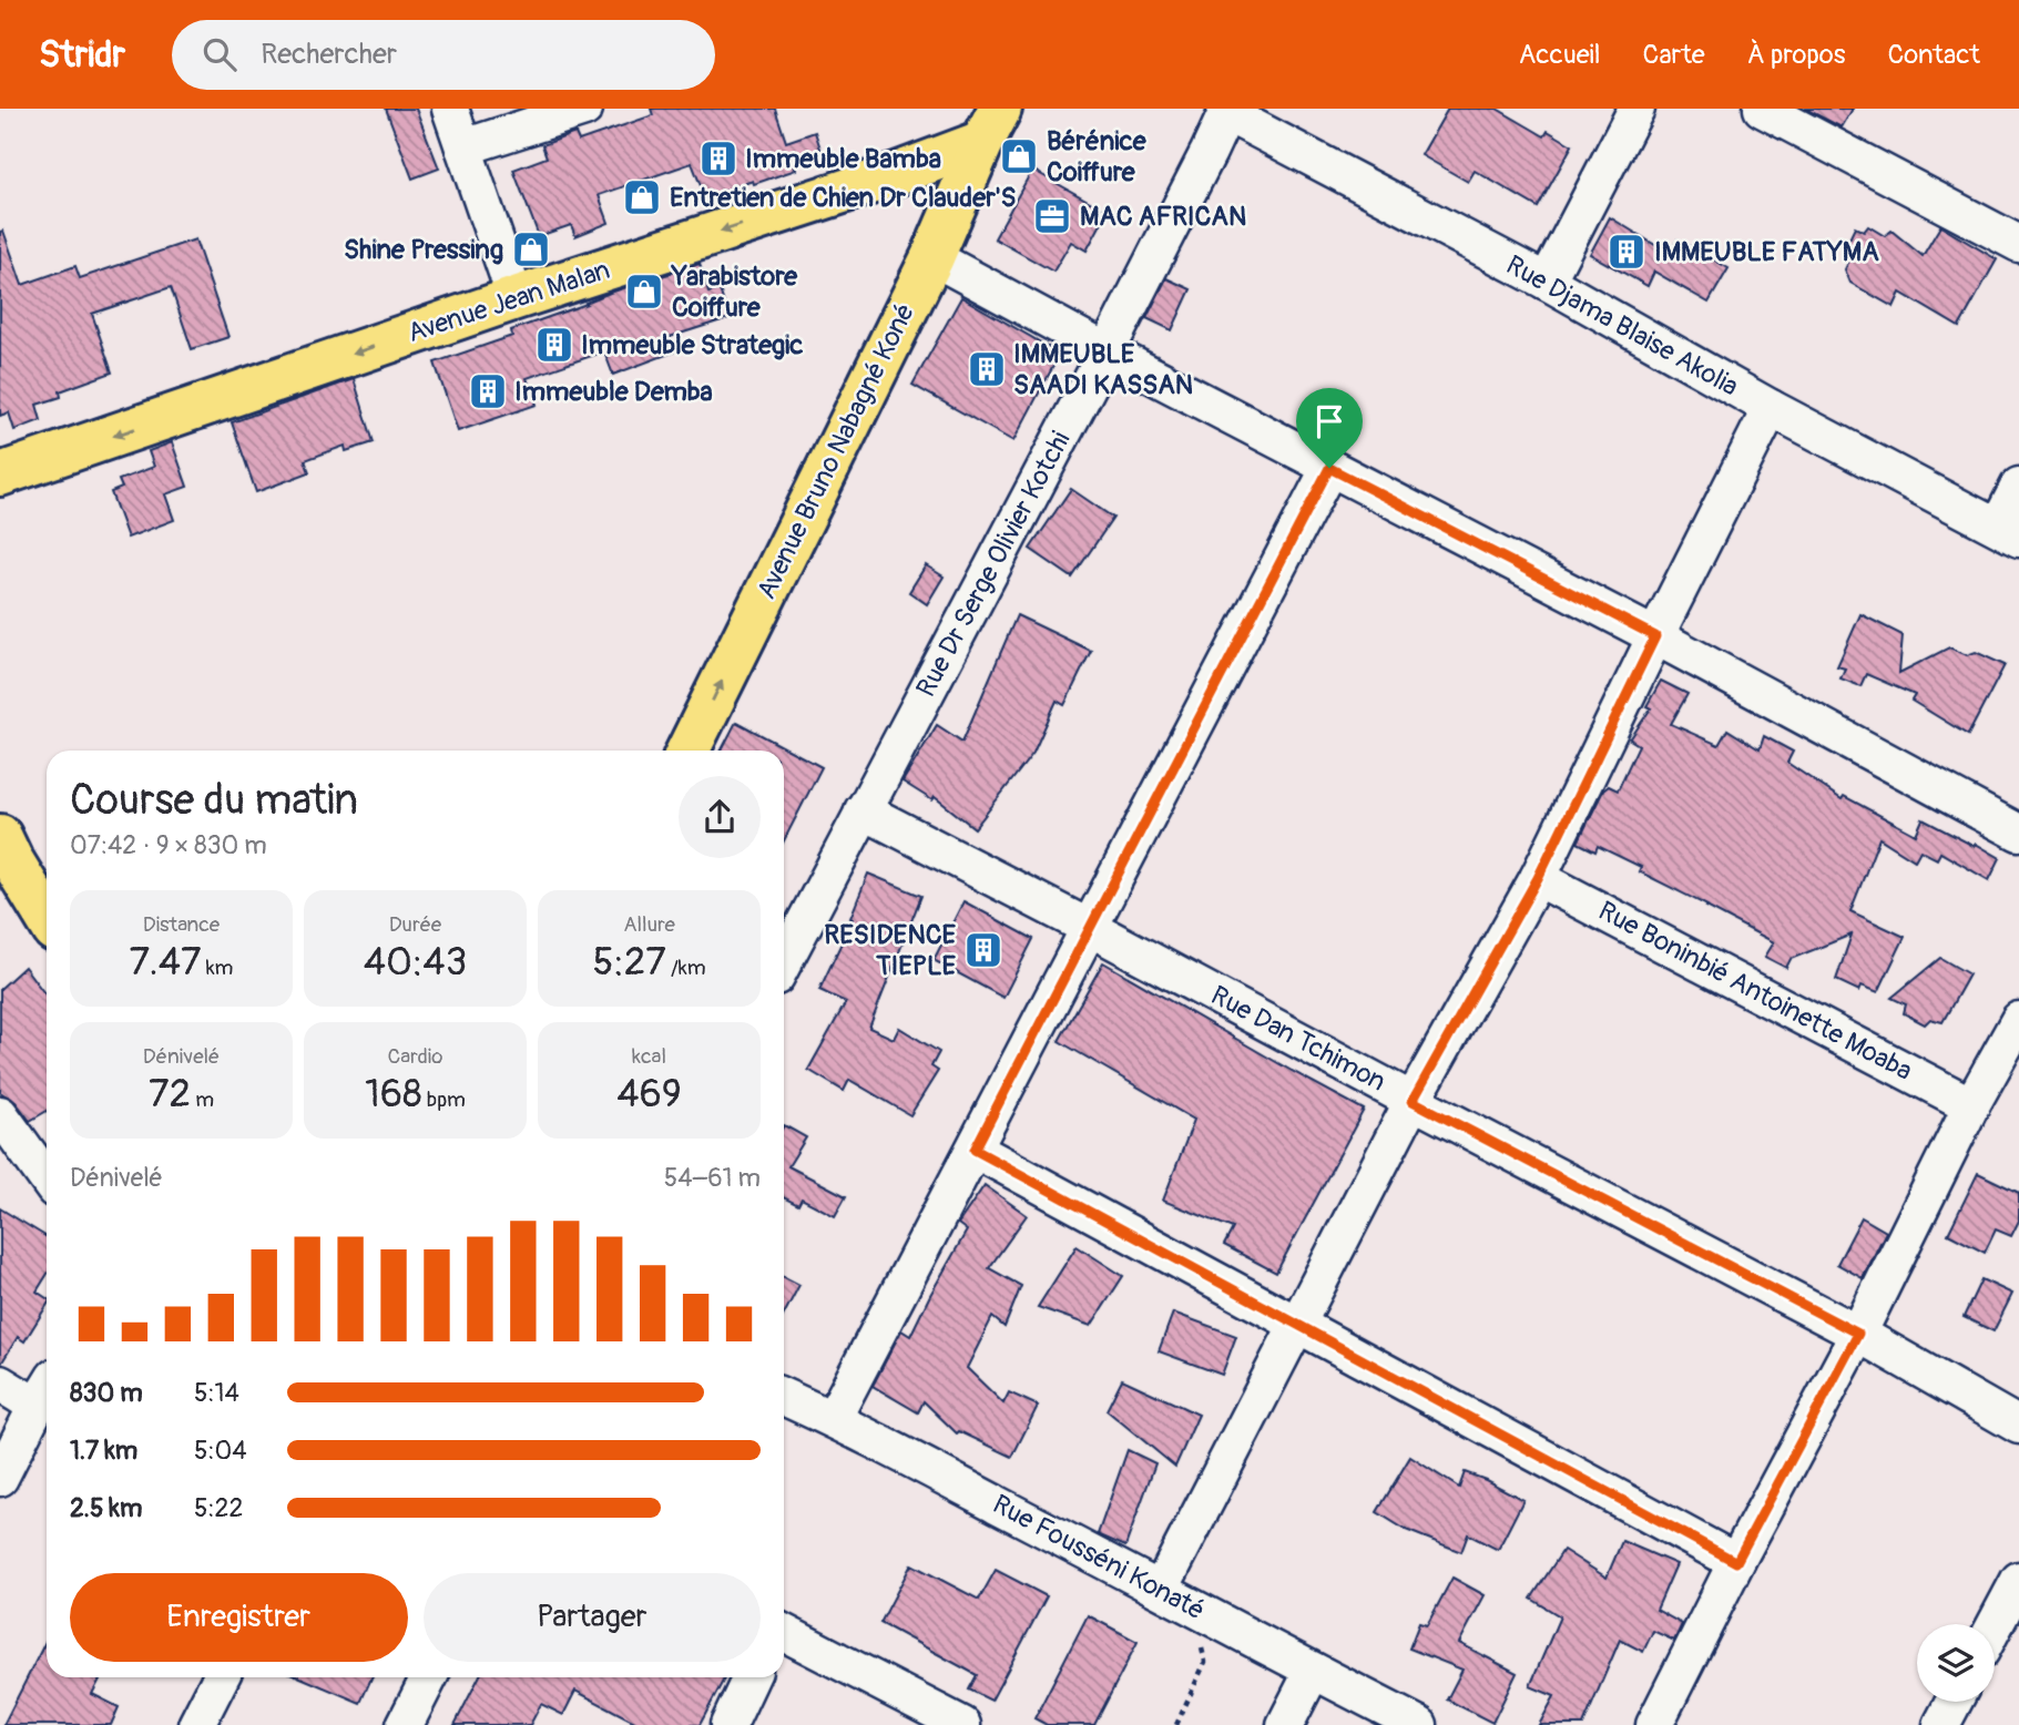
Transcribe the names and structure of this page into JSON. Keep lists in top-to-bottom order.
{
  "streets": {
    "main road": ["Avenue Jean Malan", "Avenue Bruno Nabagné Koné"],
    "street": [
      "Rue Djama Blaise Akolia",
      "Rue Dr Serge Olivier Kotchi",
      "Rue Boninbié Antoinette Moaba",
      "Rue Dan Tchimon",
      "Rue Fousséni Konaté"
    ]
  },
  "crossings": [
    ["Avenue Jean Malan", "Avenue Bruno Nabagné Koné"],
    ["Rue Djama Blaise Akolia", "Rue Dr Serge Olivier Kotchi"],
    ["Rue Dr Serge Olivier Kotchi", "Rue Dan Tchimon"]
  ],
  "one_way": ["Avenue Jean Malan", "Avenue Bruno Nabagné Koné"],
  "places": {
    "shop": [
      "Bérénice Coiffure",
      "Entretien de Chien Dr Clauder'S",
      "Shine Pressing",
      "Yarabistore Coiffure"
    ],
    "building": [
      "Immeuble Bamba",
      "IMMEUBLE FATYMA",
      "Immeuble Strategic",
      "IMMEUBLE SAADI KASSAN",
      "Immeuble Demba",
      "RESIDENCE TIEPLE"
    ],
    "office": ["MAC AFRICAN"]
  },
  "page": {
    "header": "Stridr",
    "search": "Rechercher",
    "nav": [
      "Accueil",
      "Carte",
      "À propos",
      "Contact"
    ],
    "heading": ["Course du matin", "07:42 · 9 × 830 m"],
    "stats": [
      ["Distance", "7.47 km"],
      ["Durée", "40:43"],
      ["Allure", "5:27 /km"],
      ["Dénivelé", "72 m"],
      ["Cardio", "168 bpm"],
      ["kcal", "469"]
    ],
    "chart": ["Dénivelé", "54–61 m"],
    "list": [
      {
        "name": "830 m",
        "note": "5:14"
      },
      {
        "name": "1.7 km",
        "note": "5:04"
      },
      {
        "name": "2.5 km",
        "note": "5:22"
      }
    ],
    "buttons": ["Enregistrer", "Partager"]
  }
}
